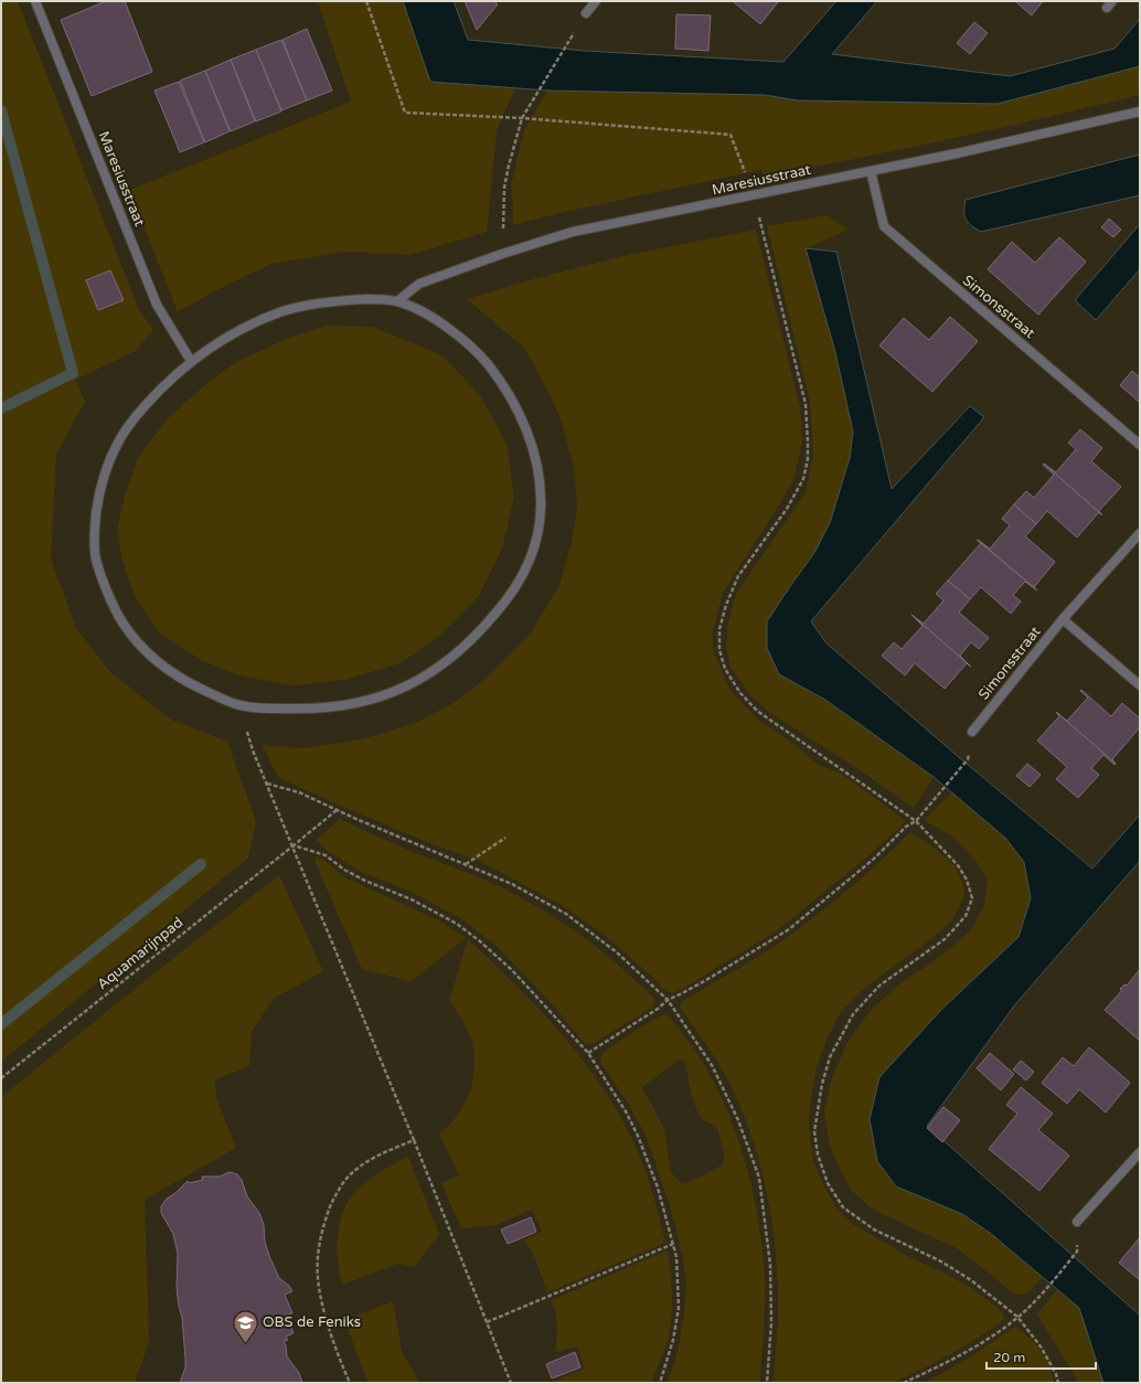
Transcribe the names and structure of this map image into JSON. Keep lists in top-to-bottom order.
{
  "streets": {
    "street": ["Maresiusstraat", "Simonsstraat"],
    "path": ["Aquamarijnpad"]
  },
  "crossings": [
    ["Maresiusstraat", "Simonsstraat"]
  ],
  "places": {
    "school or university": ["OBS de Feniks"]
  },
  "scale_bar": "20 m"
}
